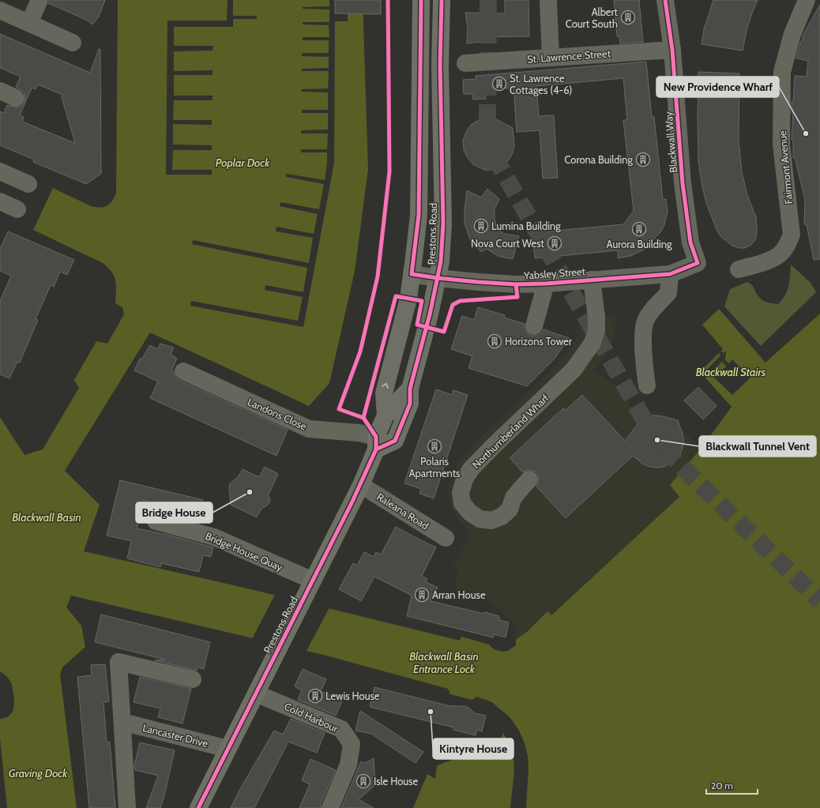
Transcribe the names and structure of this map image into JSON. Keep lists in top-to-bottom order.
{
  "streets": {
    "main road": ["Prestons Road"],
    "street": [
      "St. Lawrence Street",
      "Blackwall Way",
      "Fairmont Avenue",
      "Yabsley Street",
      "Landons Close",
      "Northumberland Wharf",
      "Raleana Road",
      "Bridge House Quay",
      "Cold Harbour",
      "Lancaster Drive"
    ]
  },
  "crossings": [
    ["St. Lawrence Street", "Blackwall Way"],
    ["Blackwall Way", "Yabsley Street"],
    ["Prestons Road", "Yabsley Street"],
    ["Prestons Road", "Landons Close"],
    ["Prestons Road", "Raleana Road"],
    ["Prestons Road", "Bridge House Quay"],
    ["Prestons Road", "Cold Harbour"],
    ["Prestons Road", "Lancaster Drive"],
    ["Yabsley Street", "Northumberland Wharf"]
  ],
  "water": [
    "Poplar Dock",
    "Blackwall Stairs",
    "Blackwall Basin",
    "Blackwall Basin Entrance Lock",
    "Graving Dock"
  ],
  "places": {
    "building": [
      "Albert Court South",
      "St. Lawrence Cottages (4-6)",
      "Corona Building",
      "Lumina Building",
      "Aurora Building",
      "Nova Court West",
      "Horizons Tower",
      "Polaris Apartments",
      "Arran House",
      "Lewis House",
      "Isle House"
    ],
    "other": [
      "New Providence Wharf",
      "Blackwall Tunnel Vent",
      "Bridge House",
      "Kintyre House"
    ]
  },
  "scale_bar": "20 m"
}
